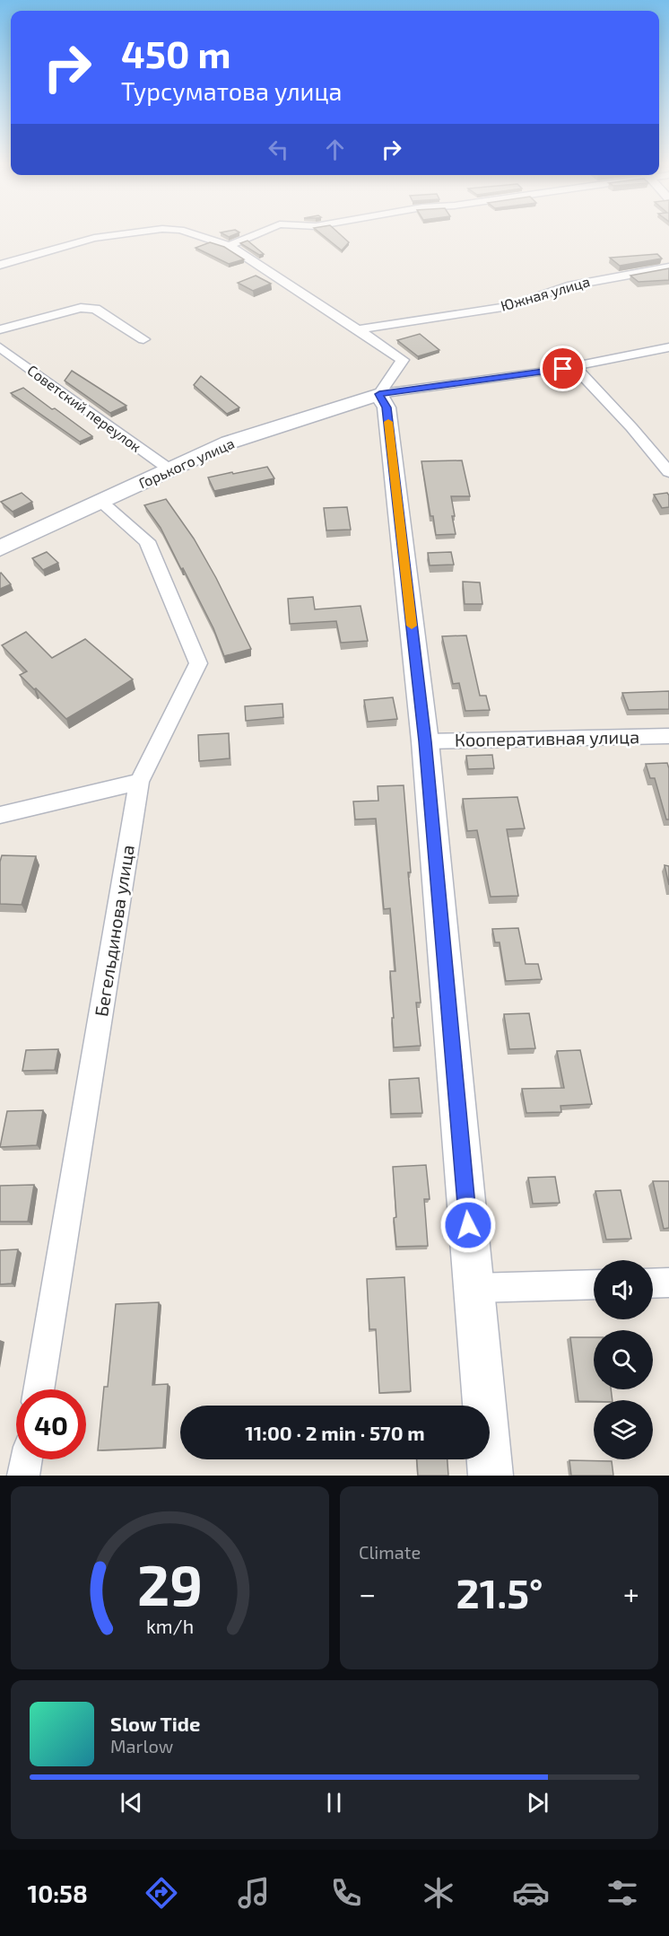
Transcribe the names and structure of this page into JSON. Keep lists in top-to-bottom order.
{
  "streets": {
    "street": [
      "Южная улица",
      "Советский переулок",
      "Горького улица",
      "Кооперативная улица",
      "Бегельдинова улица"
    ]
  },
  "crossings": [
    ["Советский переулок", "Горького улица"],
    ["Горького улица", "Бегельдинова улица"]
  ],
  "page": {
    "turn": ["450 m", "Турсуматова улица"],
    "limit": "40",
    "trip": "11:00 · 2 min · 570 m",
    "tile": "Climate",
    "heat": ["−", "21.5°", "+"],
    "song": ["Slow Tide", "Marlow"],
    "tabs": "10:58",
    "gauge": ["29", "km/h"]
  }
}
